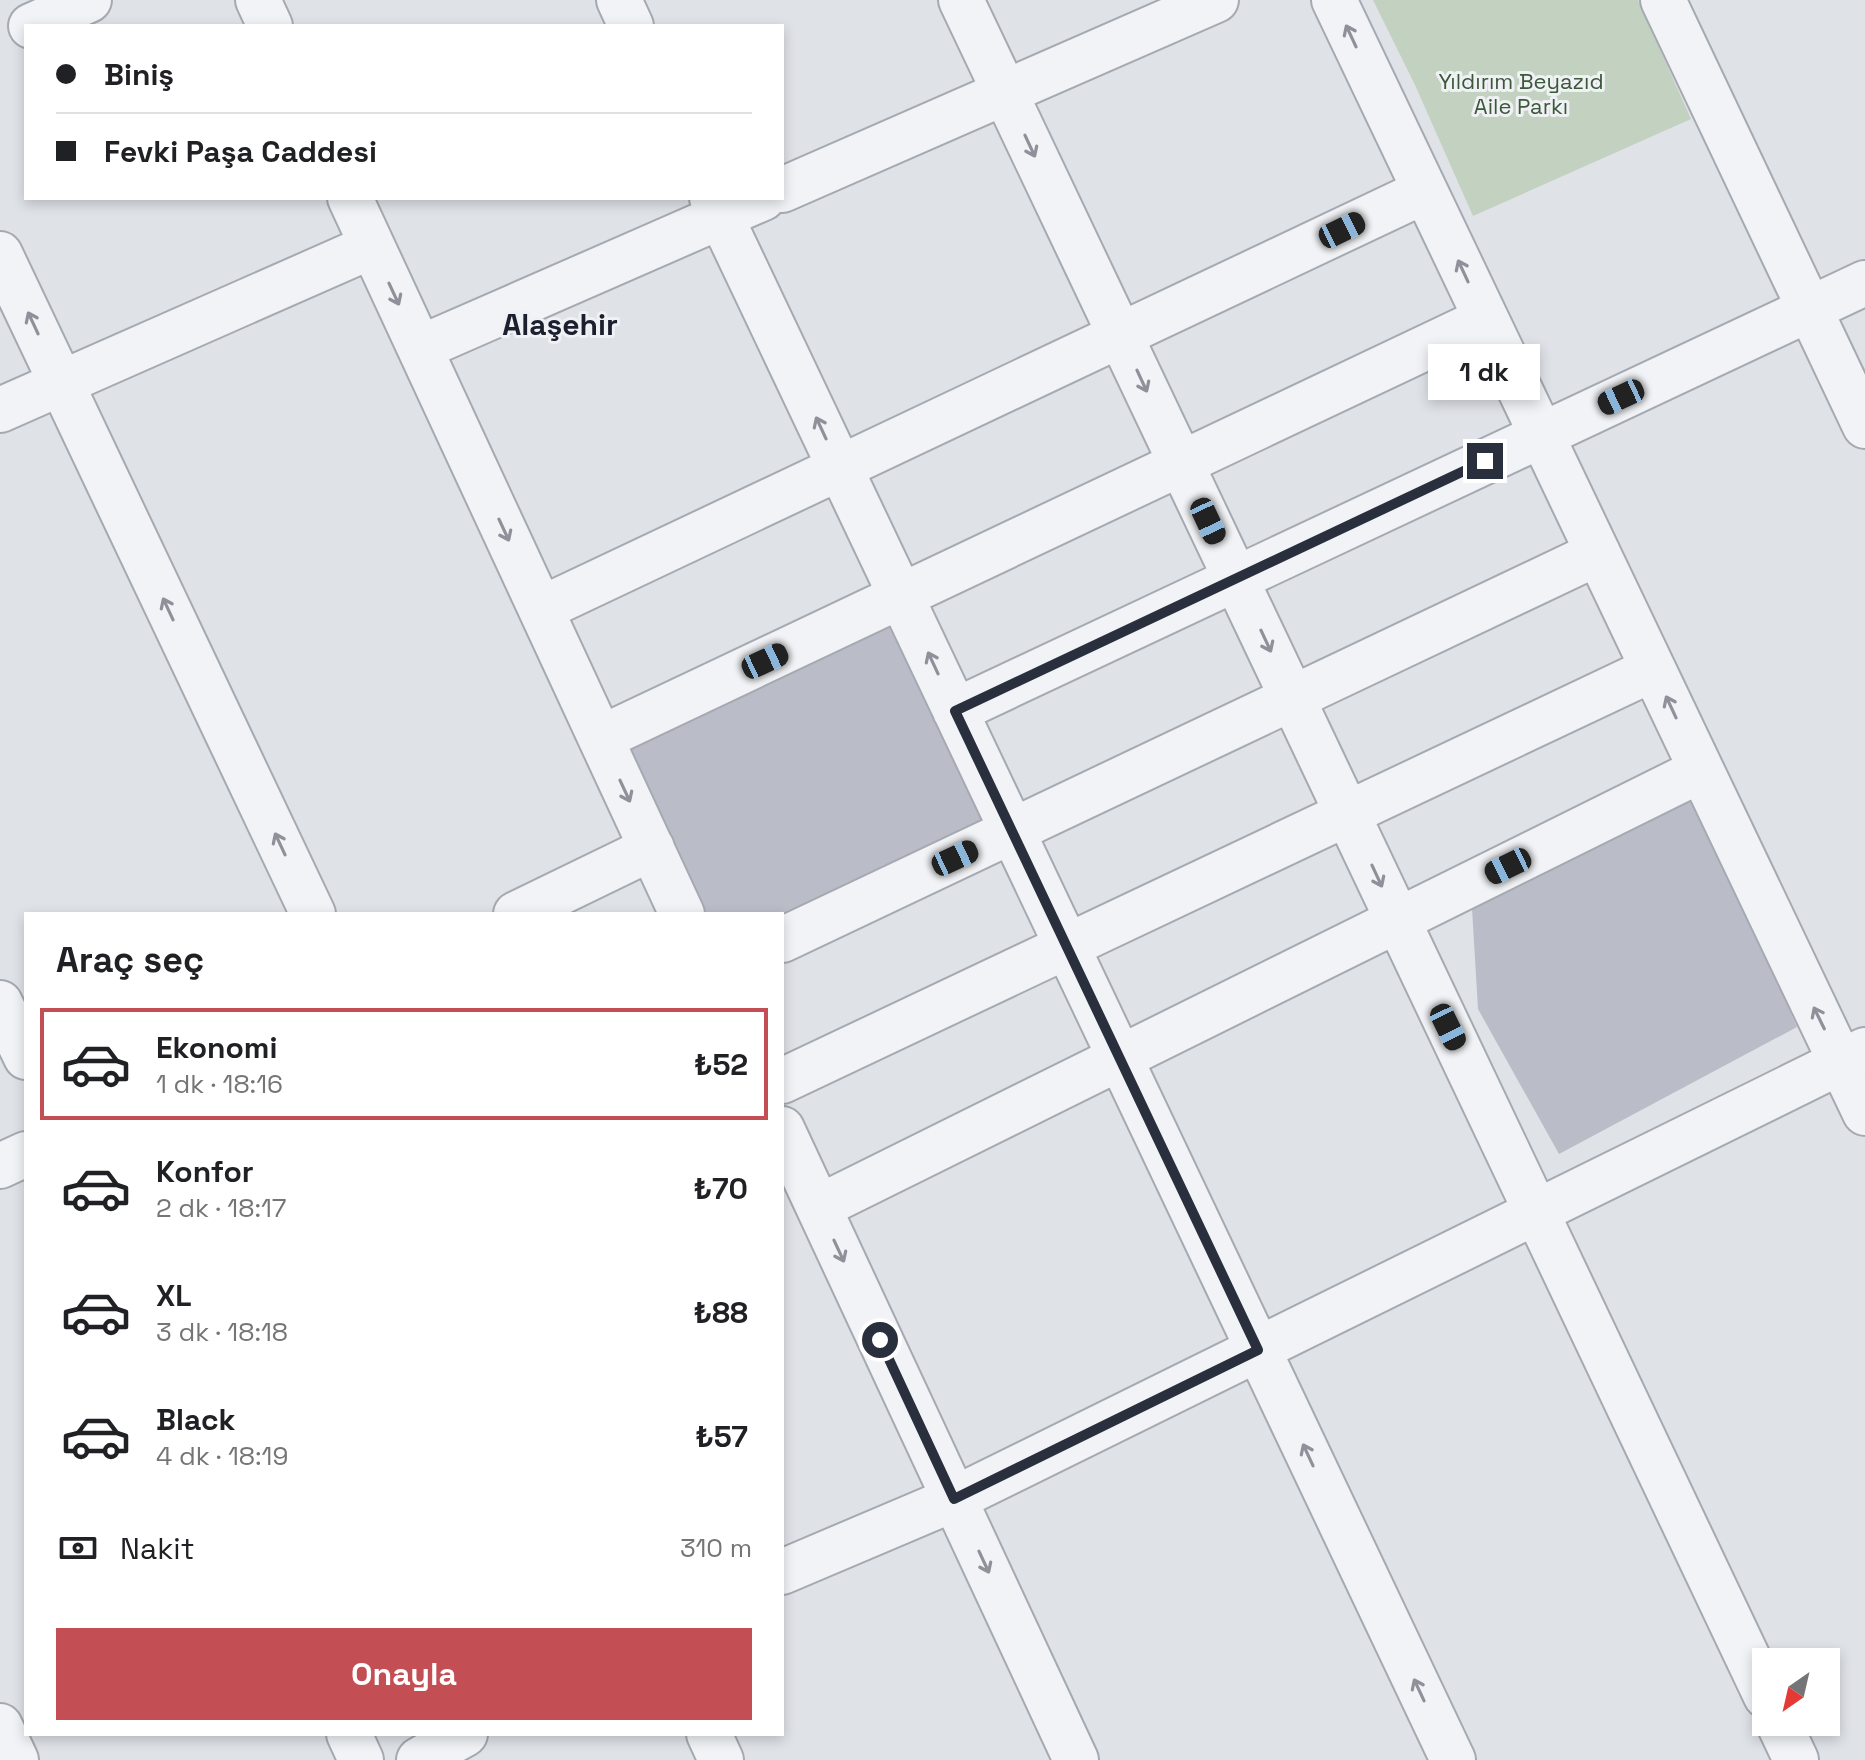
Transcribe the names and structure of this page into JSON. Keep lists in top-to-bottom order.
{
  "districts": ["Alaşehir"],
  "parks": ["Yıldırım Beyazıd Aile Parkı"],
  "north": "bottom left",
  "page": {
    "banner": ["Biniş", "Fevki Paşa Caddesi"],
    "bubble": "1 dk",
    "heading": "Araç seç",
    "list": [
      {
        "name": "Ekonomi",
        "note": "1 dk · 18:16",
        "value": "₺52"
      },
      {
        "name": "Konfor",
        "note": "2 dk · 18:17",
        "value": "₺70"
      },
      {
        "name": "XL",
        "note": "3 dk · 18:18",
        "value": "₺88"
      },
      {
        "name": "Black",
        "note": "4 dk · 18:19",
        "value": "₺57"
      }
    ],
    "pay": ["Nakit", "310 m"],
    "buttons": "Onayla"
  }
}
